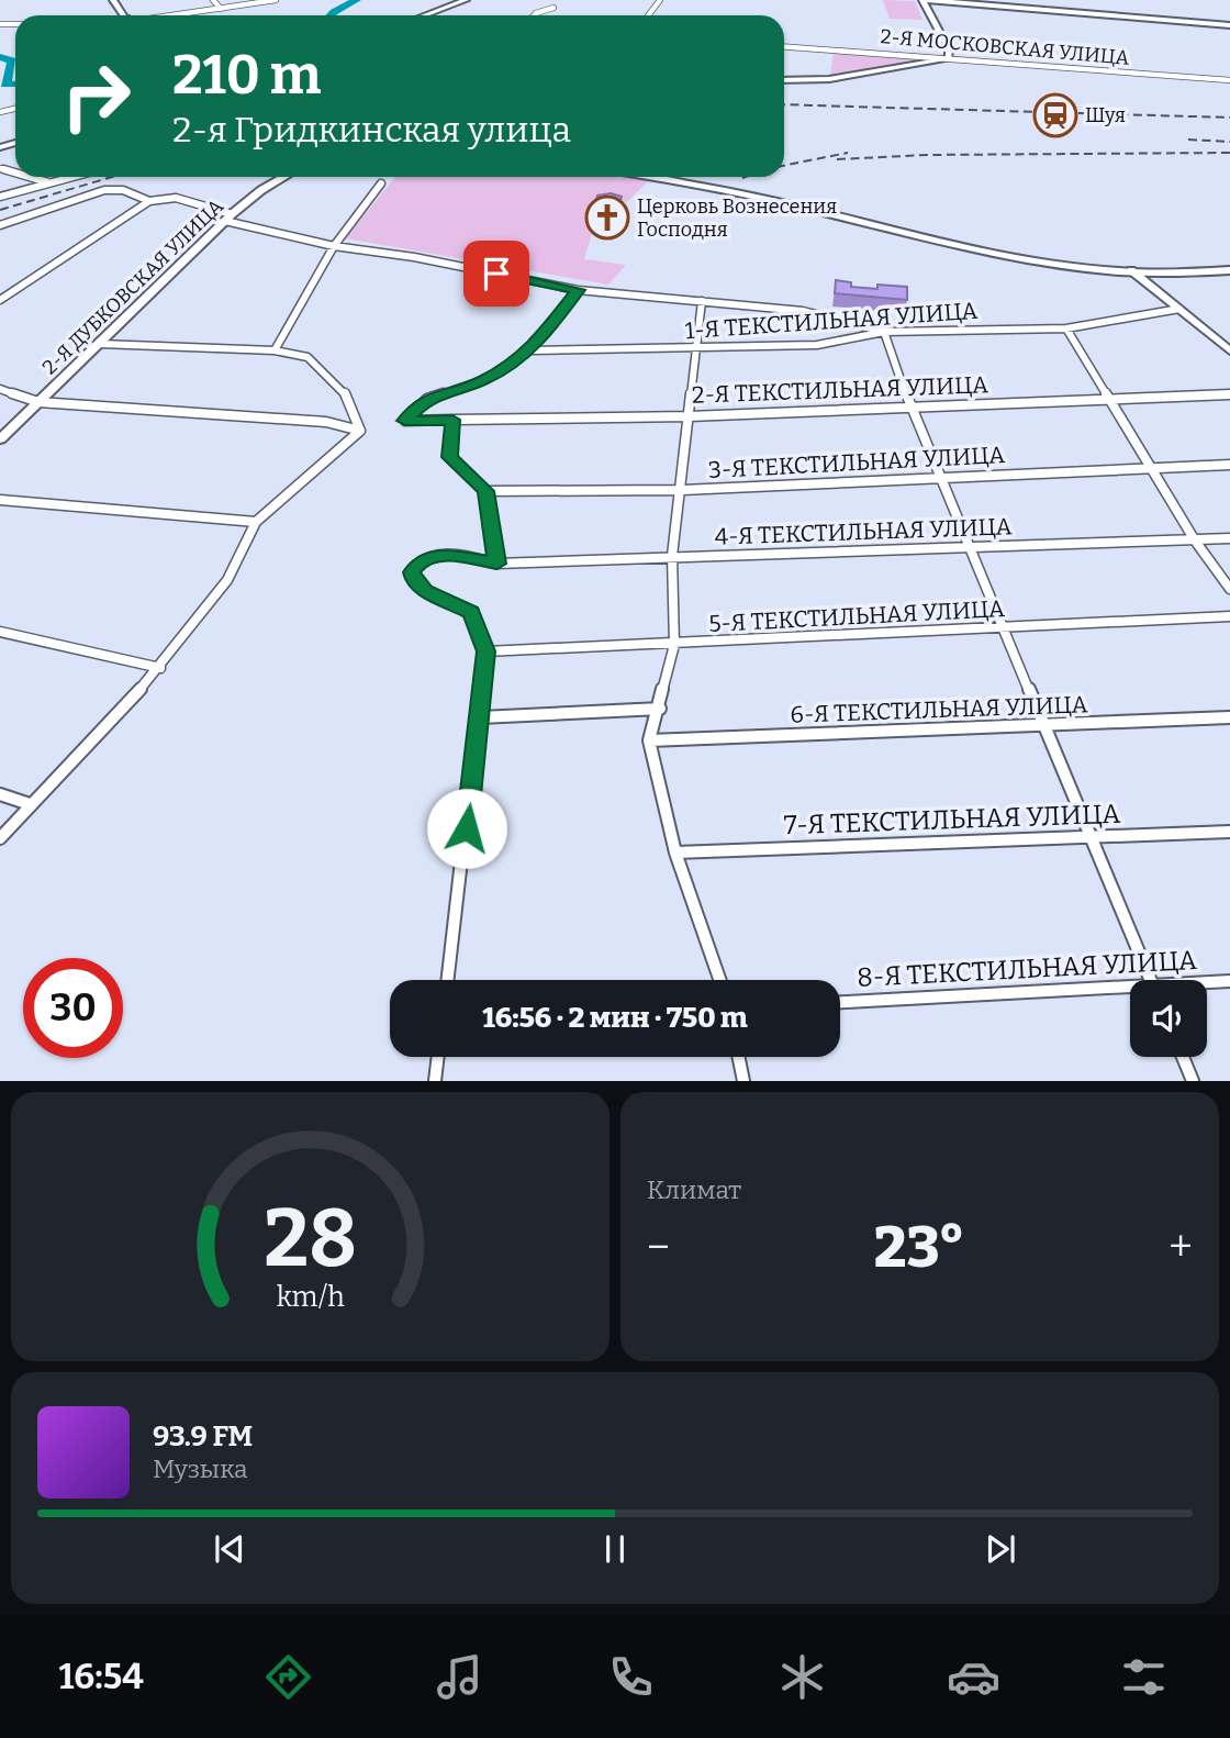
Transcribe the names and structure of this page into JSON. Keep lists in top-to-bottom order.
{
  "streets": {
    "main road": ["2-Я ДУБКОВСКАЯ УЛИЦА"],
    "street": [
      "2-Я МОСКОВСКАЯ УЛИЦА",
      "1-Я ТЕКСТИЛЬНАЯ УЛИЦА",
      "2-Я ТЕКСТИЛЬНАЯ УЛИЦА",
      "3-Я ТЕКСТИЛЬНАЯ УЛИЦА",
      "4-Я ТЕКСТИЛЬНАЯ УЛИЦА",
      "5-Я ТЕКСТИЛЬНАЯ УЛИЦА",
      "6-Я ТЕКСТИЛЬНАЯ УЛИЦА",
      "7-Я ТЕКСТИЛЬНАЯ УЛИЦА",
      "8-Я ТЕКСТИЛЬНАЯ УЛИЦА"
    ]
  },
  "crossings": [
    ["1-Я ТЕКСТИЛЬНАЯ УЛИЦА", "2-Я ТЕКСТИЛЬНАЯ УЛИЦА"],
    ["4-Я ТЕКСТИЛЬНАЯ УЛИЦА", "5-Я ТЕКСТИЛЬНАЯ УЛИЦА"]
  ],
  "places": {
    "station": ["Шуя"],
    "church": ["Церковь Вознесения Господня"]
  },
  "page": {
    "turn": ["210 m", "2-я Гридкинская улица"],
    "limit": "30",
    "trip": "16:56 · 2 мин · 750 m",
    "tile": "Климат",
    "heat": ["−", "23°", "+"],
    "song": ["93.9 FM", "Музыка"],
    "tabs": "16:54",
    "gauge": ["28", "km/h"]
  }
}
